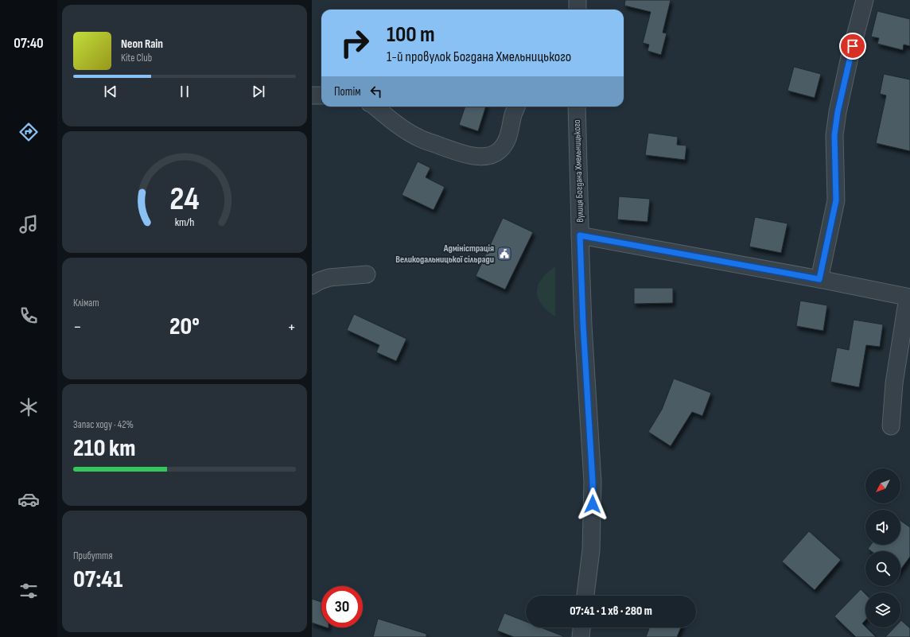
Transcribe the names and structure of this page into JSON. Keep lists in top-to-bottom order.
{
  "streets": {
    "street": ["вулиця Богдана Хмельницького"]
  },
  "places": {
    "public building": ["Адміністрація Великодальницької сільради"]
  },
  "north": "bottom left",
  "page": {
    "tabs": "07:40",
    "turn": ["100 m", "1-й провулок Богдана Хмельницького"],
    "song": ["Neon Rain", "Kite Club"],
    "then": "Потім",
    "tile": [
      "Клімат",
      ["Запас ходу · 42%", "210 km"],
      ["Прибуття", "07:41"]
    ],
    "heat": ["−", "20°", "+"],
    "limit": "30",
    "trip": "07:41 · 1 хв · 280 m",
    "gauge": ["24", "km/h"]
  }
}
